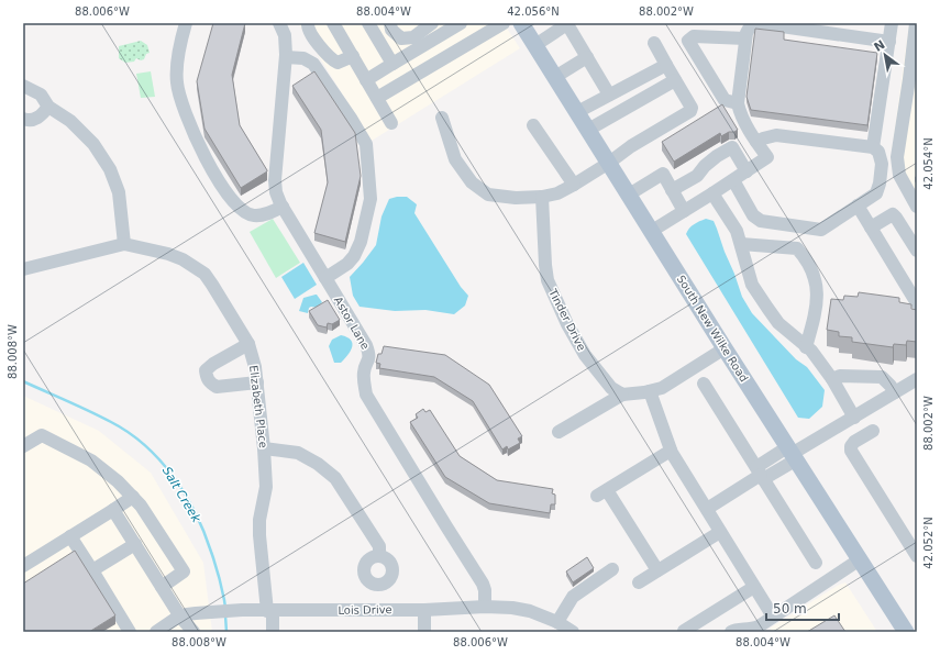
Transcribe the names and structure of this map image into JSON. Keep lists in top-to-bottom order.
{
  "streets": {
    "main road": ["South New Wilke Road"],
    "street": [
      "Tinder Drive",
      "Astor Lane",
      "Elizabeth Place",
      "Lois Drive"
    ]
  },
  "crossings": [
    ["Astor Lane", "Lois Drive"],
    ["Elizabeth Place", "Lois Drive"]
  ],
  "water": ["Salt Creek"],
  "scale_bar": "50 m",
  "north": "top left",
  "coordinates": [
    "88.006°W",
    "88.004°W",
    "42.056°N",
    "88.002°W",
    "42.054°N",
    "88.008°W",
    "42.052°N"
  ]
}
